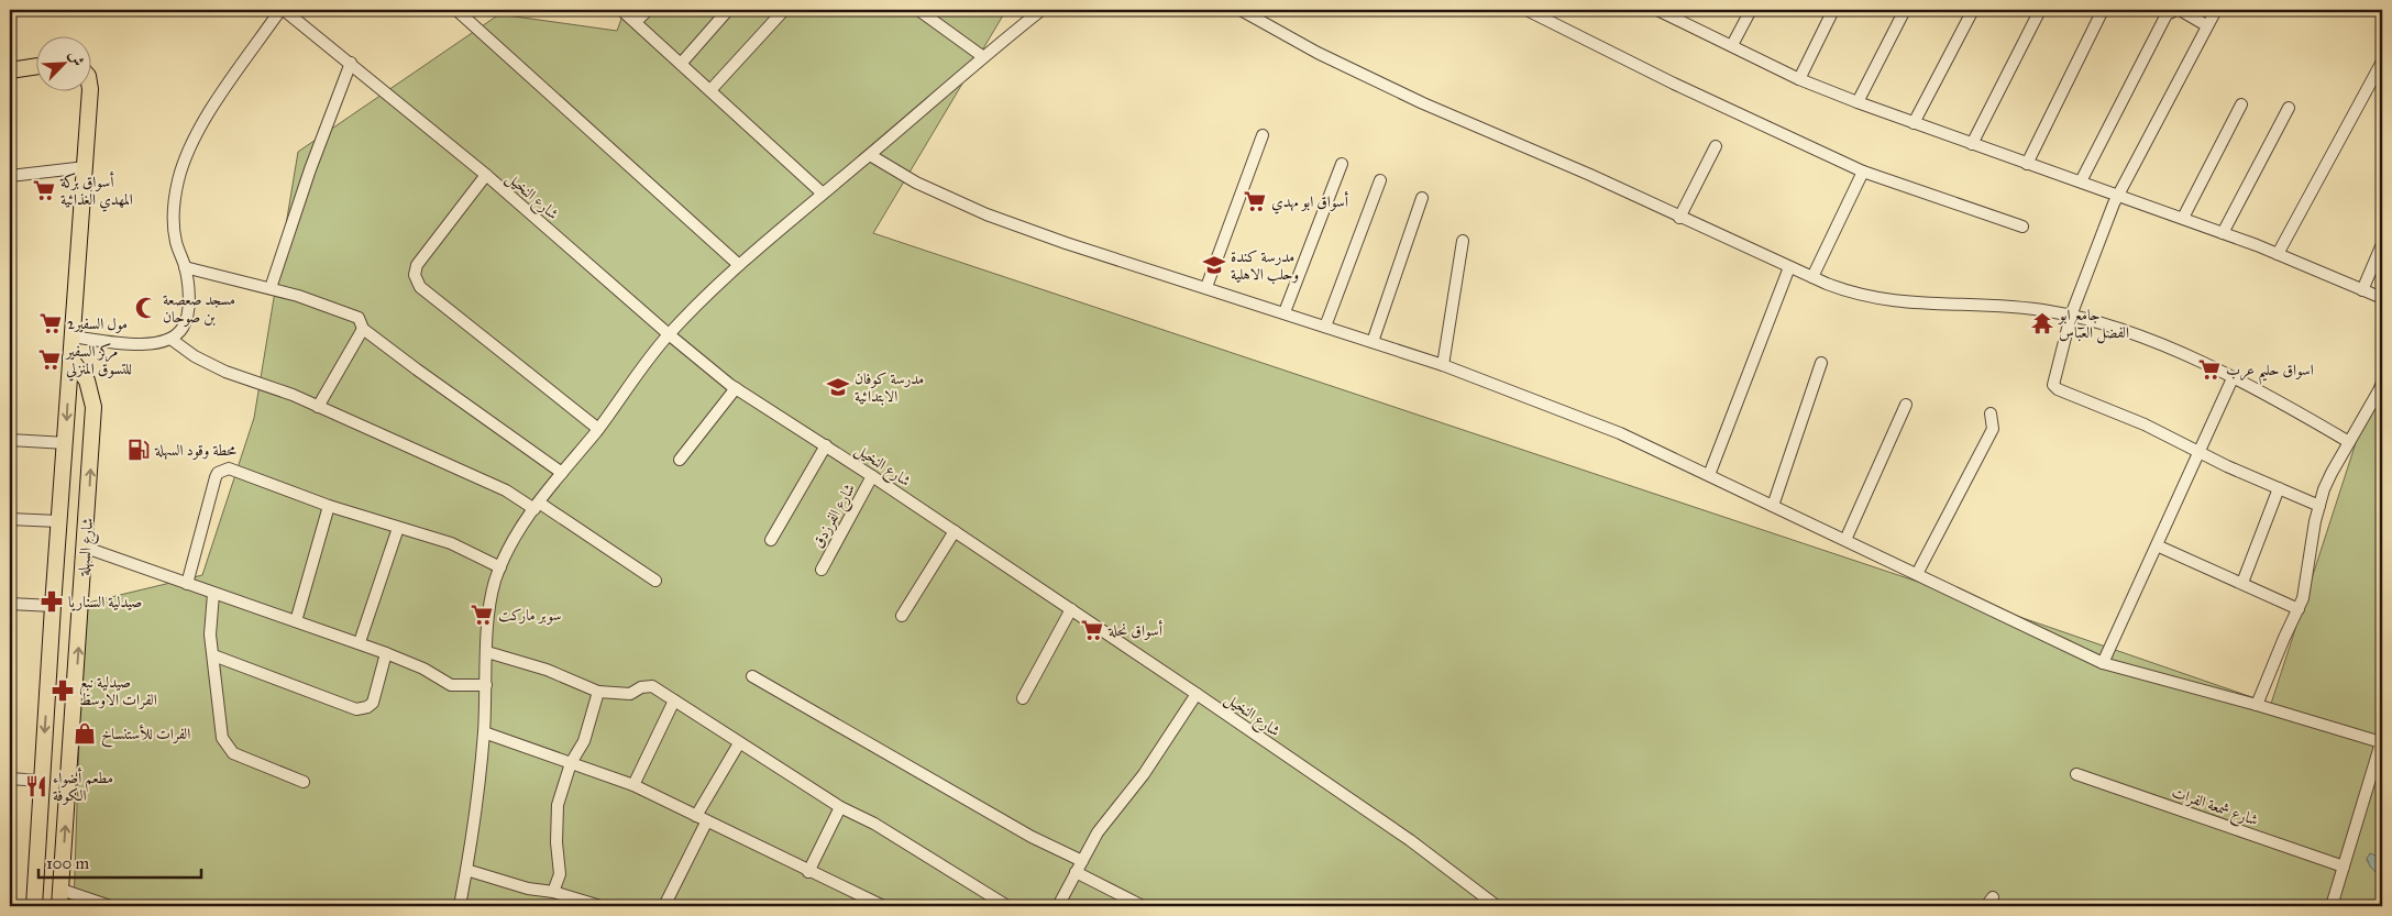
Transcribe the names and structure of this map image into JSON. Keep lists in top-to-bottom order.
{
  "streets": {
    "main road": ["شارع السهلة"],
    "street": ["شارع النخيل", "شارع الفرزدق", "شارع شمعة الفرات"]
  },
  "crossings": [
    ["شارع النخيل", "شارع الفرزدق"]
  ],
  "places": {
    "supermarket": [
      "أسواق بركة المهدي الغذائية",
      "أسواق ابو مهدي",
      "مول السفير2",
      "مركز السفير للتسوق المنزلي",
      "اسواق حليم عرب",
      "سوبر ماركت",
      "أسواق نحلة"
    ],
    "school or university": ["مدرسة كندة وحلب الاهلية", "مدرسة كوفان الابتدائية"],
    "mosque": ["مسجد صعصعة بن صوحان"],
    "temple": ["جامع ابو الفضل العباس"],
    "fuel station": ["محطة وقود السهلة"],
    "pharmacy": ["صيدلية السناريا", "صيدلية نبع الفرات الاوسط"],
    "shop": ["الفرات للأستنساخ"],
    "restaurant": ["مطعم أضواء الكوفة"]
  },
  "scale_bar": "100 m",
  "north": "top right"
}
